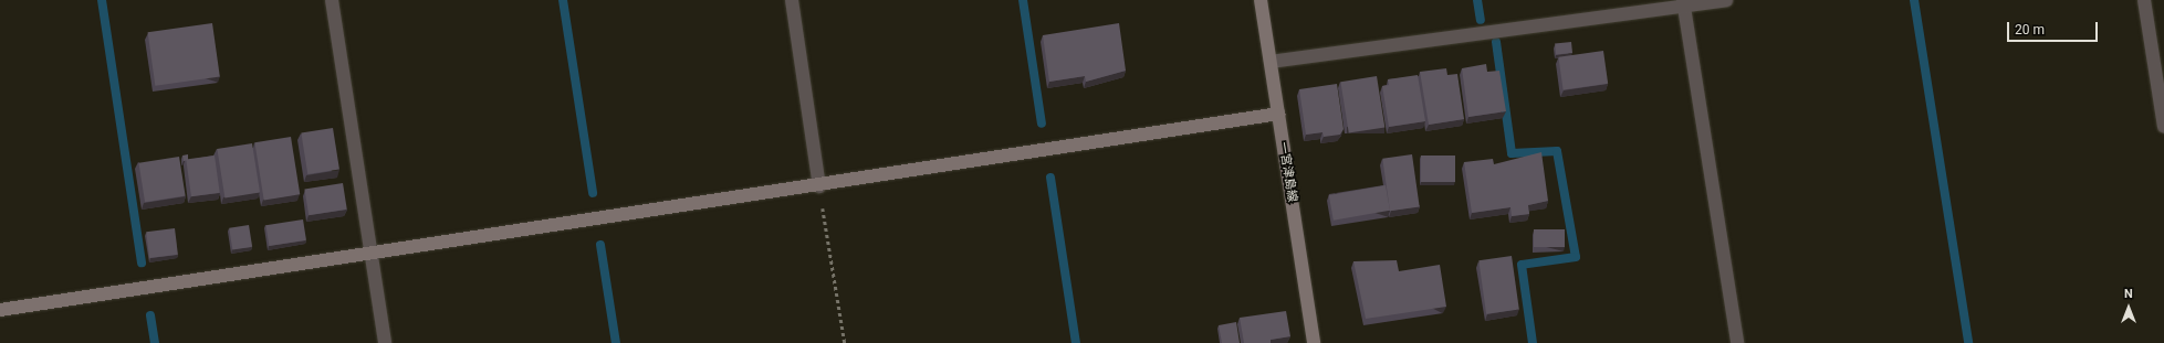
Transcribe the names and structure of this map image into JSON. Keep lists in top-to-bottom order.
{
  "streets": {
    "street": ["一宮津島線"]
  },
  "scale_bar": "20 m",
  "north": "top"
}
